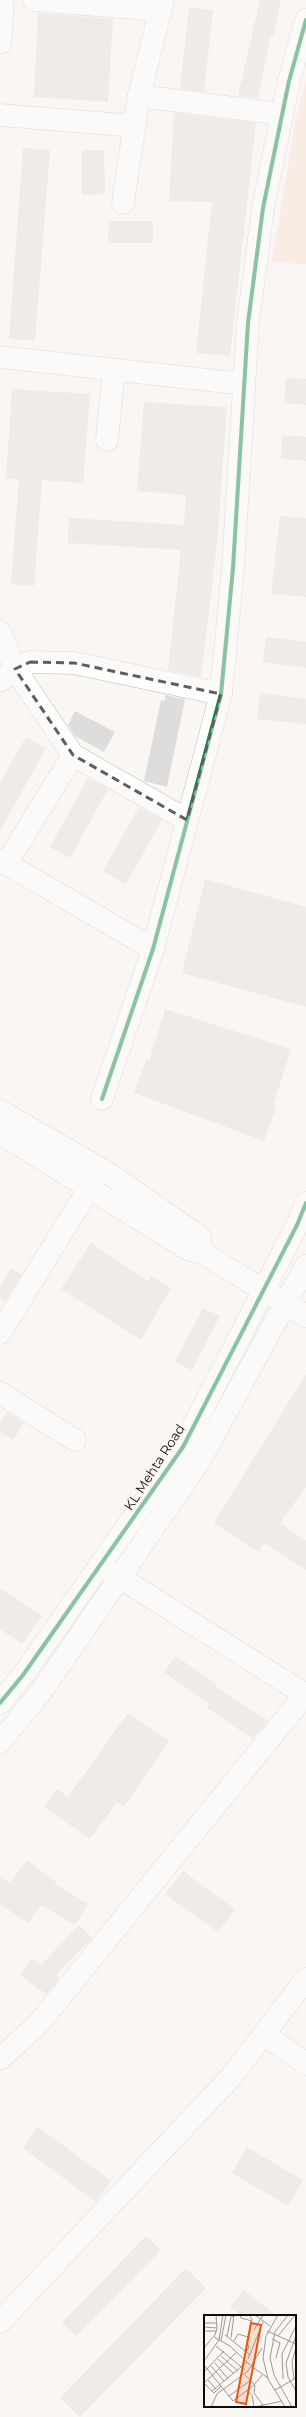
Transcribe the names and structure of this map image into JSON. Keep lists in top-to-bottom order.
{
  "streets": {
    "street": ["KL Mehta Road"]
  }
}
